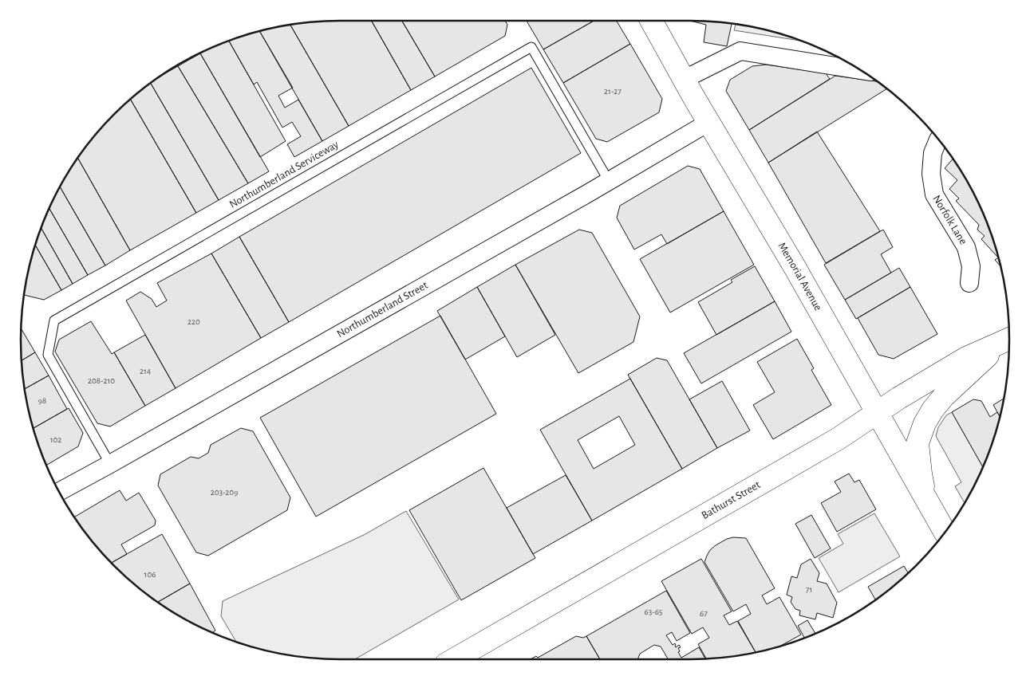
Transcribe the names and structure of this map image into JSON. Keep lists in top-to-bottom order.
{
  "streets": {
    "street": [
      "Norfolk Lane",
      "Memorial Avenue",
      "Northumberland Street",
      "Bathurst Street"
    ],
    "lane": ["Northumberland Serviceway"]
  },
  "crossings": [
    ["Northumberland Serviceway", "Northumberland Street"],
    ["Memorial Avenue", "Northumberland Street"],
    ["Memorial Avenue", "Bathurst Street"]
  ],
  "house_numbers": [
    "21-27",
    "220",
    "214",
    "208-210",
    "98",
    "102",
    "203-209",
    "106",
    "71",
    "63-65",
    "67"
  ]
}
